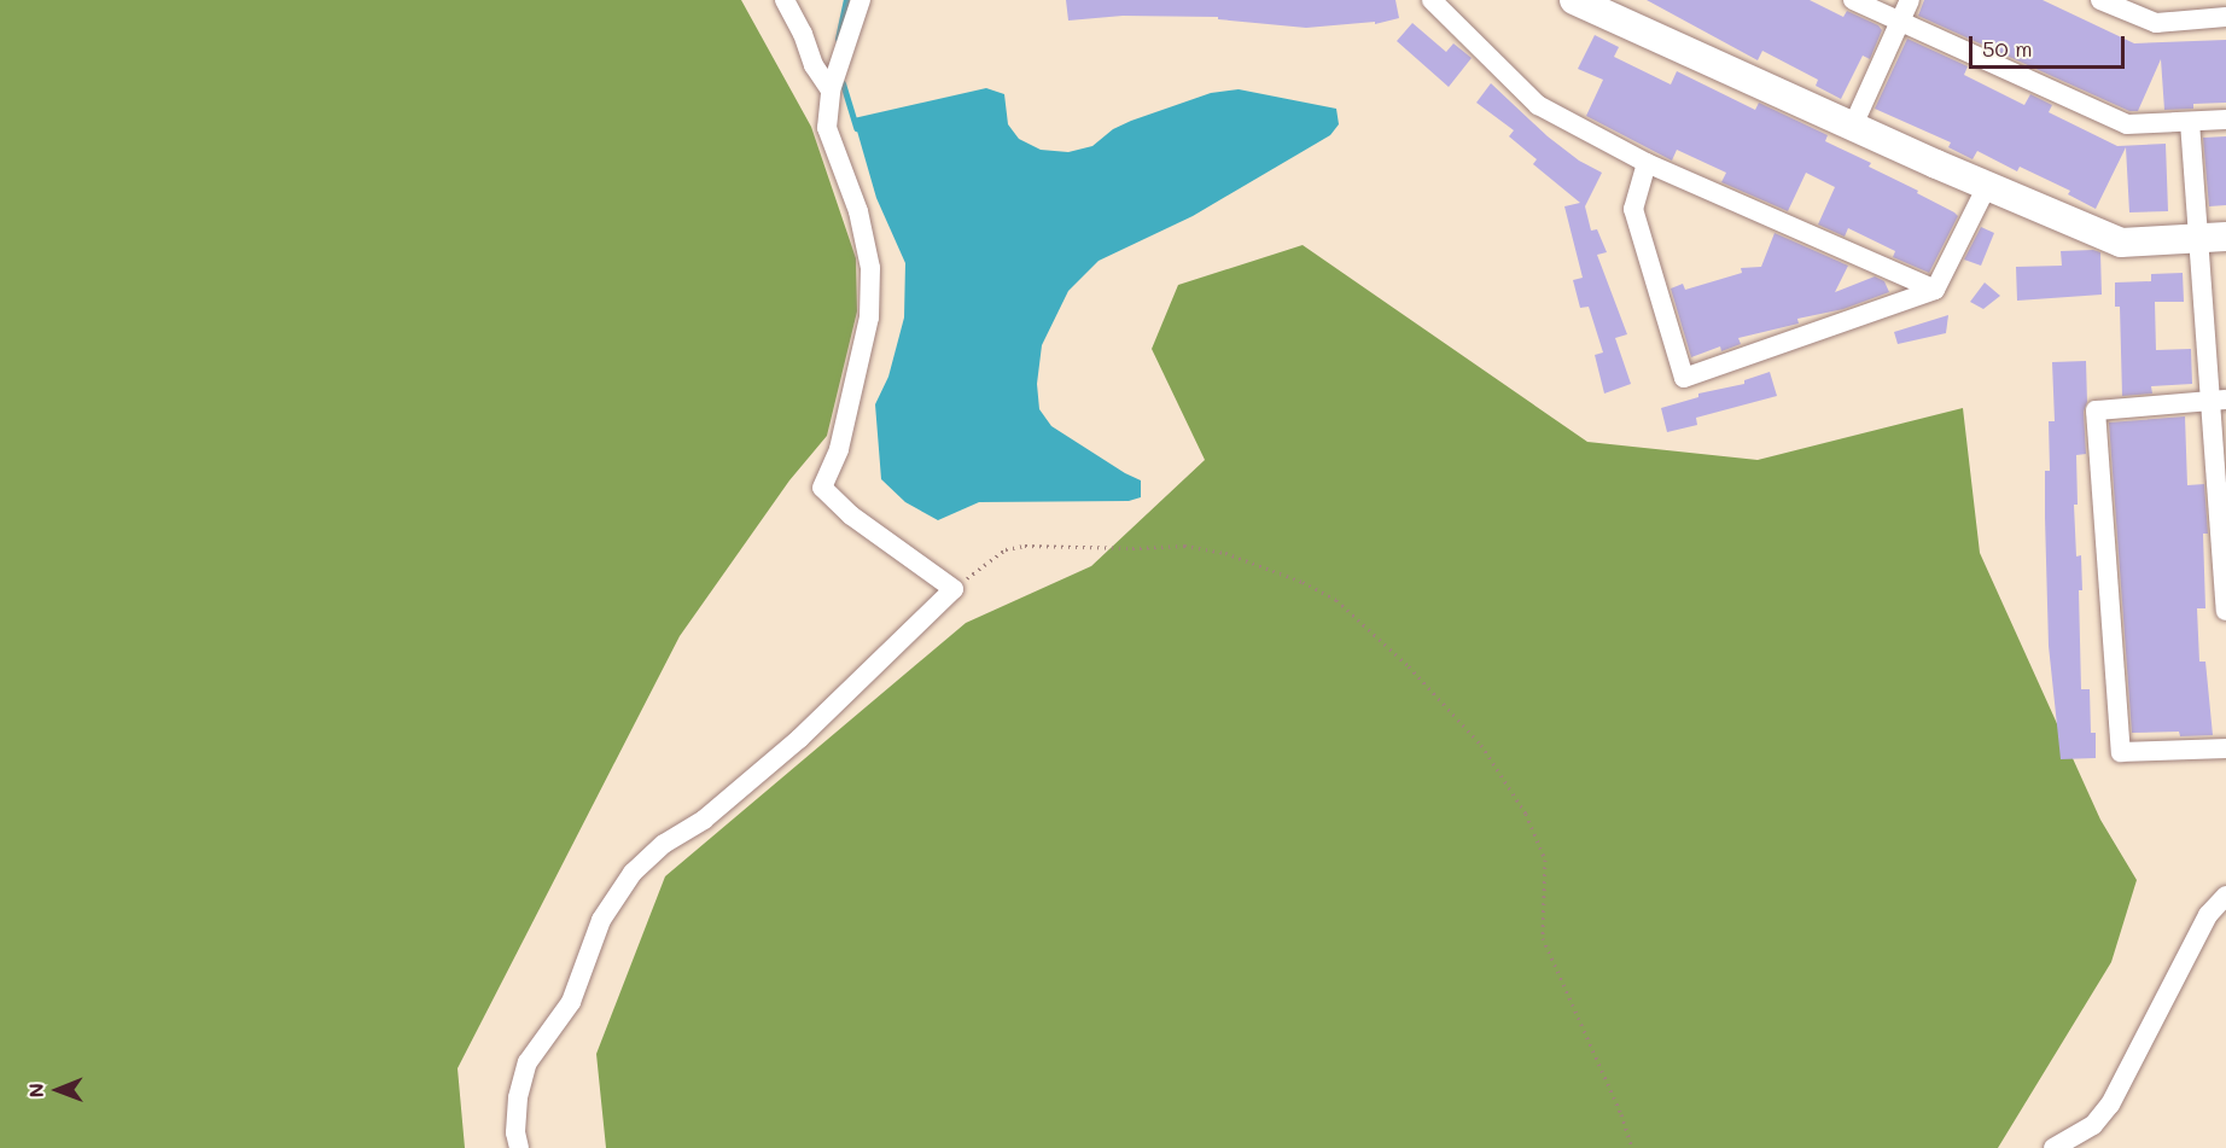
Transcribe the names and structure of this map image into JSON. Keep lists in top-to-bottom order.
{
  "scale_bar": "50 m",
  "north": "left"
}
